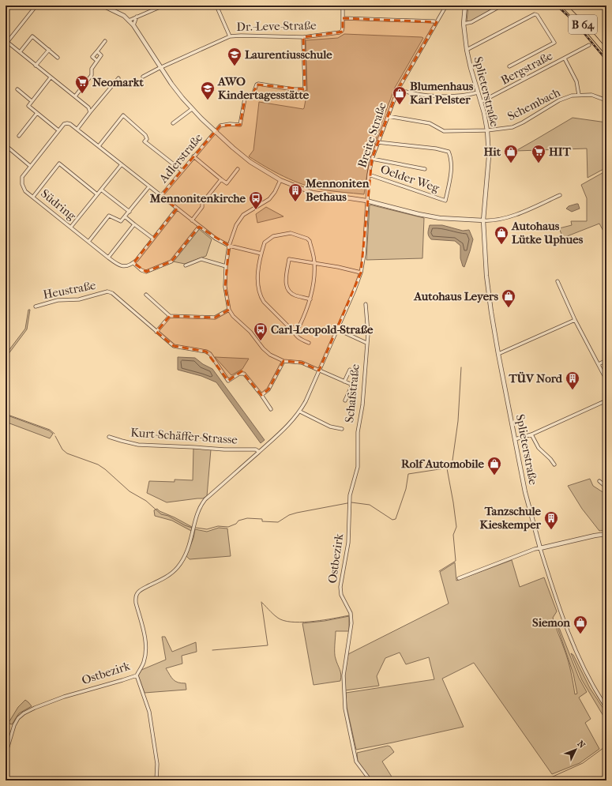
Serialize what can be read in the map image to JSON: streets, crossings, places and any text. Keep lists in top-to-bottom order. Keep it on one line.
{"streets":{"main road":["B 64"],"street":["Dr.-Leve-Straße","Bergstraße","Splieterstraße","Schembach","Breite Straße","Adlerstraße","Oelder Weg","Südring","Heustraße","Schafstraße","Kurt-Schäffer-Strasse","Ostbezirk"]},"crossings":[["Dr.-Leve-Straße","Adlerstraße"],["Bergstraße","Splieterstraße"],["Bergstraße","Schembach"],["Splieterstraße","Schembach"],["Schembach","Breite Straße"],["Breite Straße","Oelder Weg"],["Breite Straße","Kurt-Schäffer-Strasse"],["Breite Straße","Ostbezirk"],["Adlerstraße","Südring"],["Schafstraße","Ostbezirk"],["Kurt-Schäffer-Strasse","Ostbezirk"]],"places":{"school or university":["Laurentiusschule","AWO Kindertagesstätte"],"supermarket":["Neomarkt","HIT"],"shop":["Blumenhaus Karl Pelster","Hit","Autohaus Lütke Uphues","Autohaus Leyers","Rolf Automobile","Siemon"],"building":["Mennoniten Bethaus","TÜV Nord","Tanzschule Kieskemper"],"bus stop":["Mennonitenkirche","Carl-Leopold-Straße"]},"north":"top right"}
